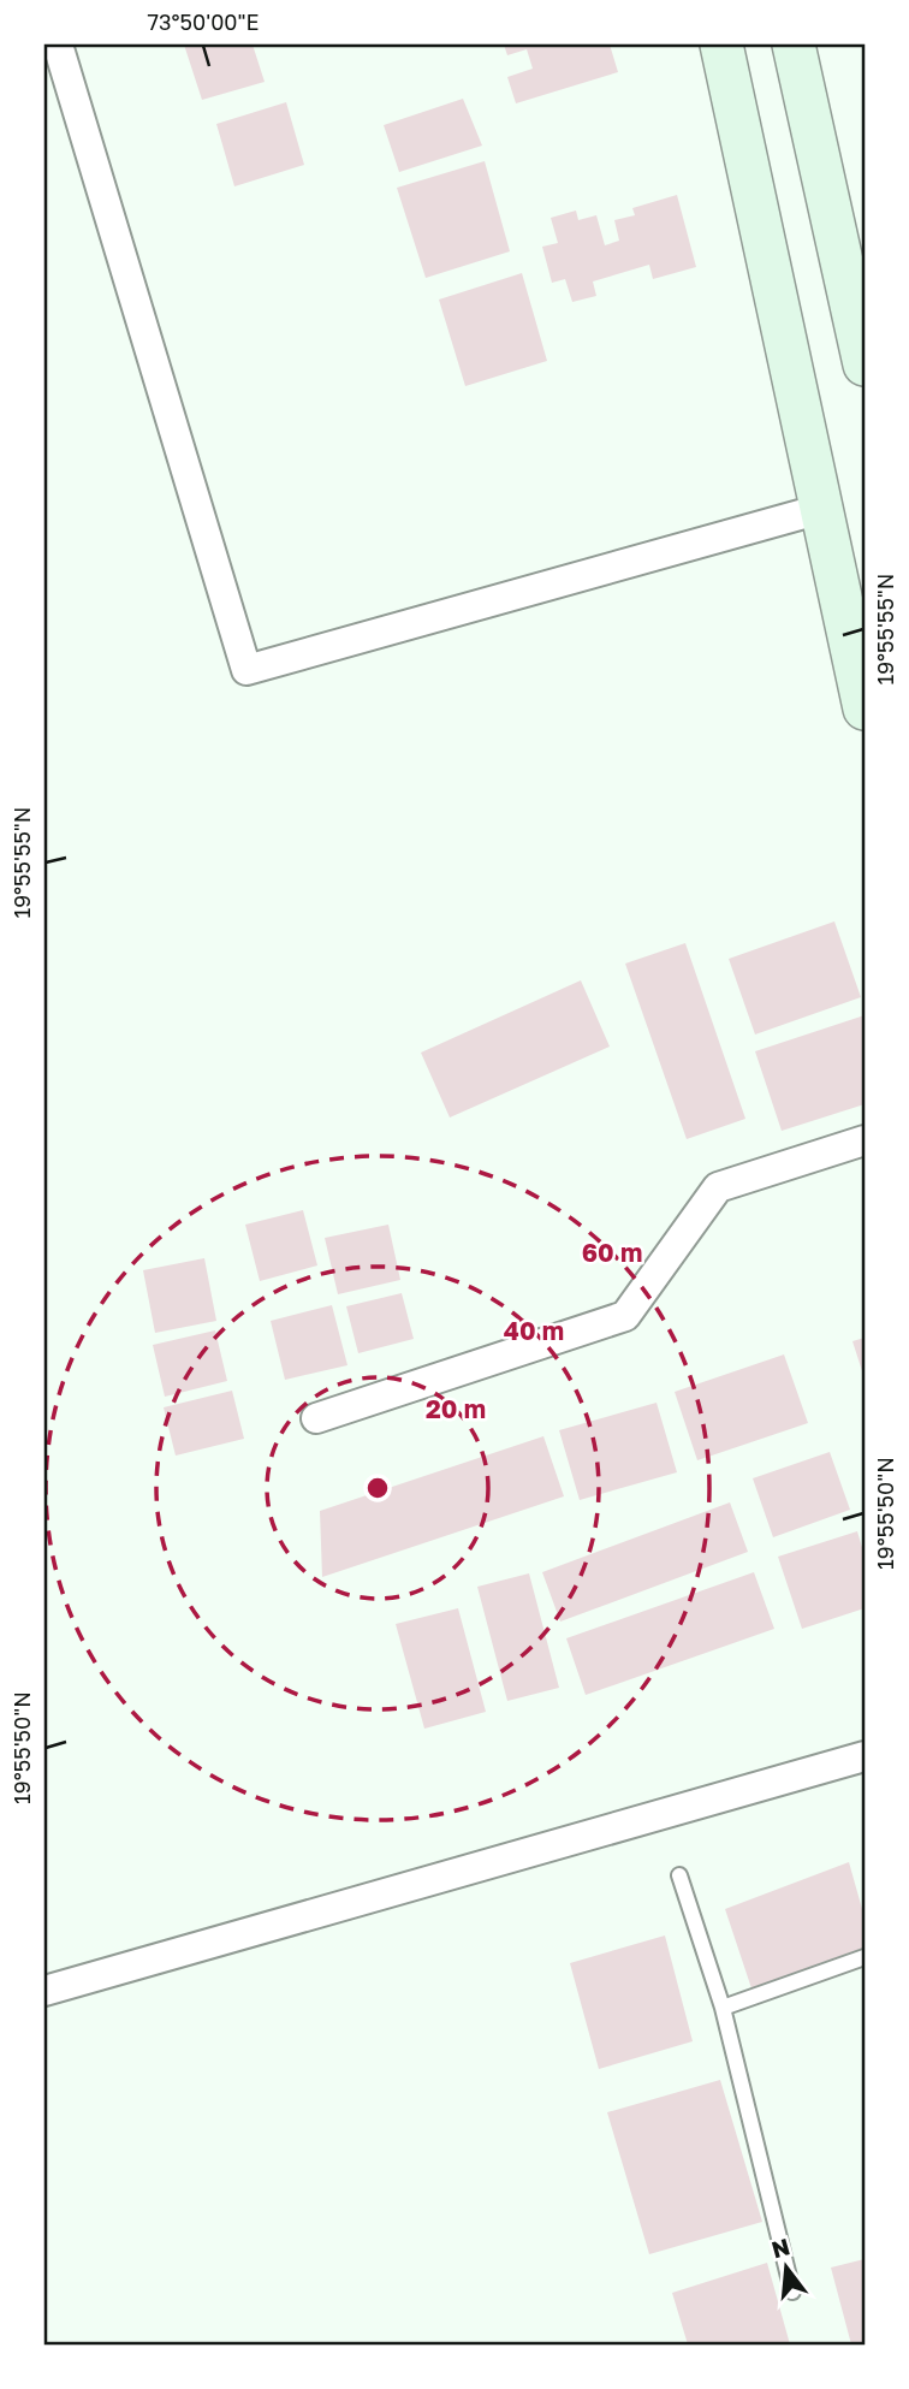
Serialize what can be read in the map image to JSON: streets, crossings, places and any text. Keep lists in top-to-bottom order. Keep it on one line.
{"north":"top","coordinates":["73°50'00\"E","19°55'55\"N","19°55'50\"N"],"rings":["60 m","40 m","20 m"]}
